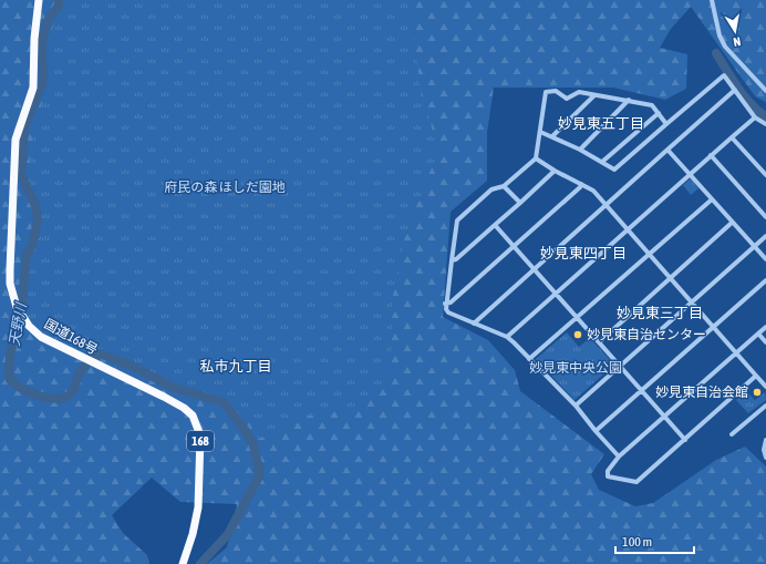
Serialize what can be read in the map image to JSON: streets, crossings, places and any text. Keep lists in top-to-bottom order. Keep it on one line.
{"streets":{"highway":["国道168号","168"]},"districts":["妙見東五丁目","妙見東四丁目","妙見東三丁目","私市九丁目"],"water":["天野川"],"parks":["府民の森 ほしだ園地","妙見東中央公園"],"places":["妙見東自治センター","妙見東自治会館"],"scale_bar":"100 m","north":"bottom"}
